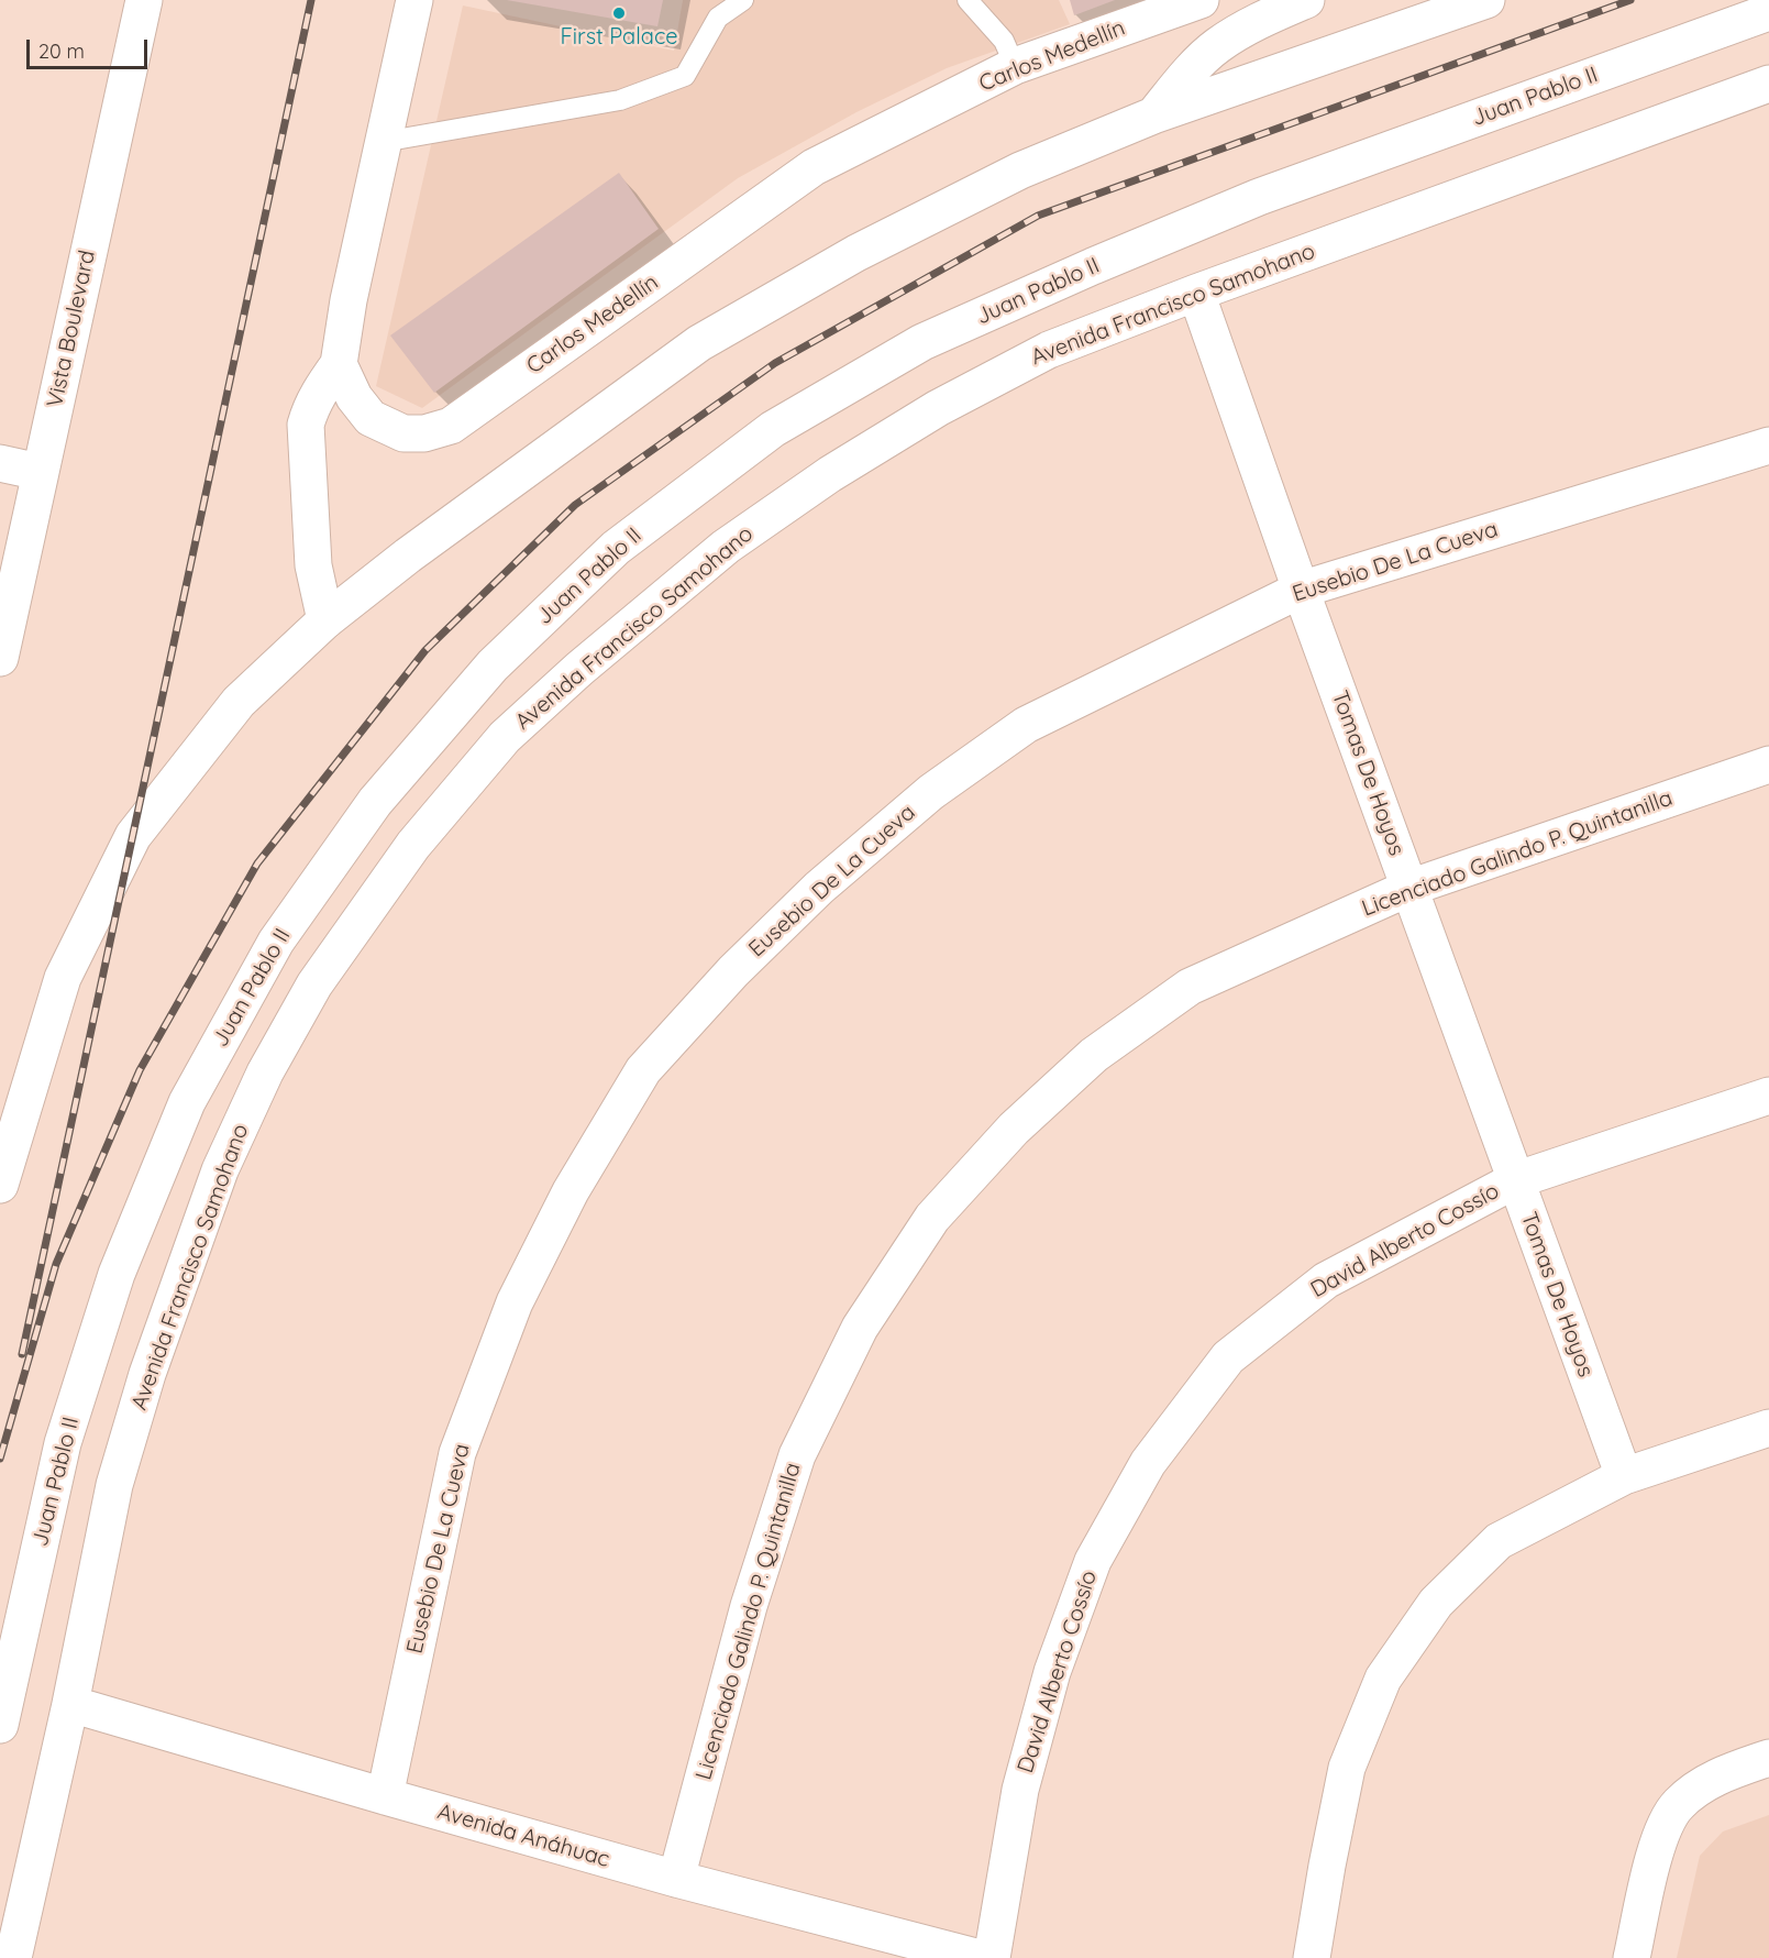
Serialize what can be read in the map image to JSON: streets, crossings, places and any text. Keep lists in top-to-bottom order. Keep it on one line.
{"streets":{"street":["Carlos Medellín","Juan Pablo II","Avenida Francisco Samohano","Vista Boulevard","Eusebio De La Cueva","Tomas De Hoyos","Licenciado Galindo P. Quintanilla","David Alberto Cossío","Avenida Anáhuac"]},"crossings":[["Avenida Francisco Samohano","Tomas De Hoyos"],["Avenida Francisco Samohano","Avenida Anáhuac"],["Eusebio De La Cueva","Tomas De Hoyos"],["Eusebio De La Cueva","Avenida Anáhuac"],["Tomas De Hoyos","Licenciado Galindo P. Quintanilla"],["Tomas De Hoyos","David Alberto Cossío"],["Licenciado Galindo P. Quintanilla","Avenida Anáhuac"]],"places":["First Palace"],"scale_bar":"20 m"}
